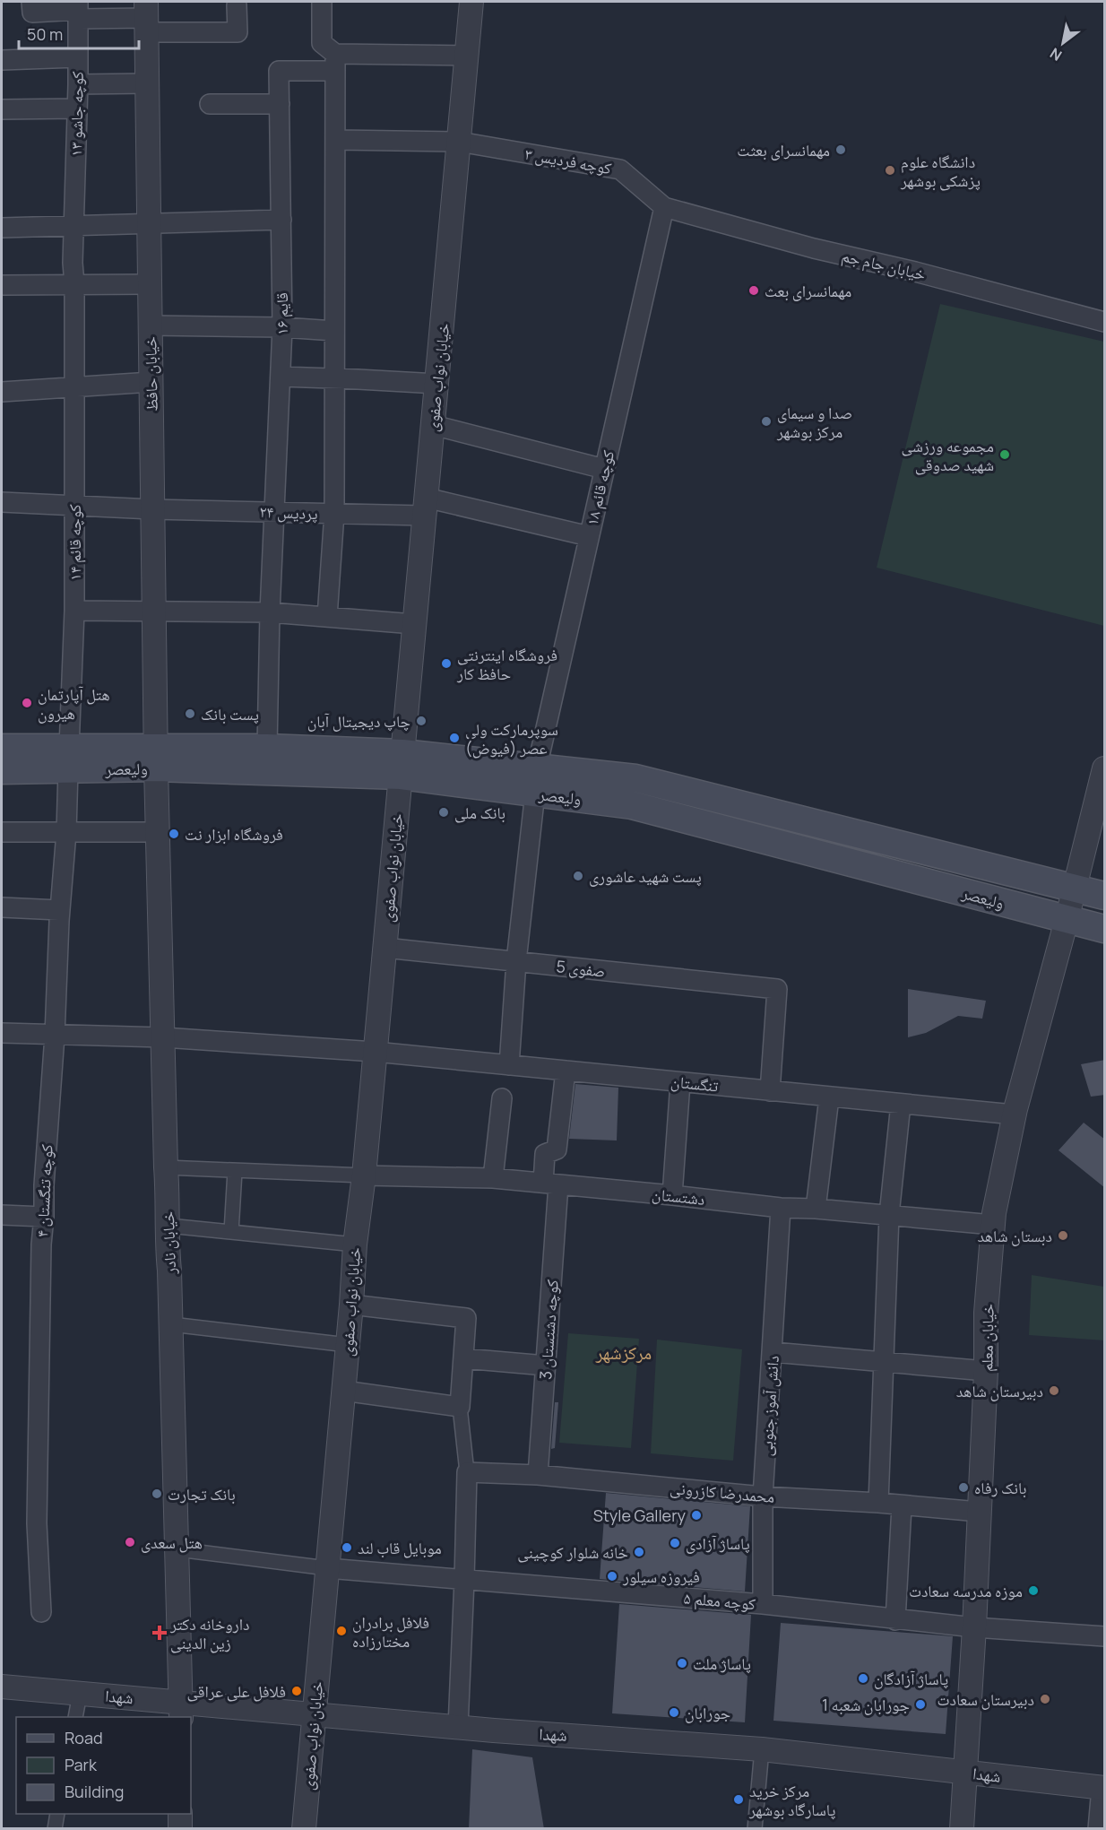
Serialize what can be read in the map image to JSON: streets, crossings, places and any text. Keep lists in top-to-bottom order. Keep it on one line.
{"streets":{"main road":["ولیعصر"],"street":["کوچه جاشو ۱۳","کوچه فردیس ۳","خیابان جام جم","قایم ۱۶","خیابان حافظ","خیابان نواب صفوی","کوچه قائم ۱۸","پردیس ۲۴","کوچه قائم ۱۴","صفوی 5","تنگستان","کوچه تنگستان ۴","دشتستان","خیابان نادر","کوچه دشتستان 3","خیابان معلم","دانش آموز جنوبی","محمدرضا کازرونی","کوچه معلم ۵","شهدا"]},"crossings":[["کوچه جاشو ۱۳","کوچه قائم ۱۴"],["کوچه فردیس ۳","خیابان جام جم"],["کوچه فردیس ۳","خیابان نواب صفوی"],["کوچه فردیس ۳","کوچه قائم ۱۸"],["خیابان جام جم","کوچه قائم ۱۸"],["قایم ۱۶","پردیس ۲۴"],["قایم ۱۶","ولیعصر"],["خیابان حافظ","پردیس ۲۴"],["خیابان حافظ","ولیعصر"],["خیابان حافظ","خیابان نادر"],["خیابان نواب صفوی","پردیس ۲۴"],["خیابان نواب صفوی","ولیعصر"],["خیابان نواب صفوی","صفوی 5"],["خیابان نواب صفوی","تنگستان"],["خیابان نواب صفوی","دشتستان"],["خیابان نواب صفوی","کوچه معلم ۵"],["خیابان نواب صفوی","شهدا"],["کوچه قائم ۱۸","پردیس ۲۴"],["کوچه قائم ۱۸","ولیعصر"],["کوچه قائم ۱۸","صفوی 5"],["کوچه قائم ۱۸","تنگستان"],["پردیس ۲۴","کوچه قائم ۱۴"],["کوچه قائم ۱۴","ولیعصر"],["کوچه قائم ۱۴","کوچه تنگستان ۴"],["ولیعصر","خیابان نادر"],["ولیعصر","خیابان معلم"],["صفوی 5","تنگستان"],["تنگستان","کوچه تنگستان ۴"],["تنگستان","خیابان نادر"],["تنگستان","کوچه دشتستان 3"],["تنگستان","خیابان معلم"],["دشتستان","کوچه دشتستان 3"],["دشتستان","خیابان معلم"],["دشتستان","دانش آموز جنوبی"],["خیابان نادر","شهدا"],["کوچه دشتستان 3","محمدرضا کازرونی"],["خیابان معلم","محمدرضا کازرونی"],["خیابان معلم","کوچه معلم ۵"],["خیابان معلم","شهدا"],["دانش آموز جنوبی","محمدرضا کازرونی"],["دانش آموز جنوبی","کوچه معلم ۵"]],"districts":["مرکزشهر"],"places":{"other":["مهمانسرای بعثت","دانشگاه علوم پزشکی بوشهر","مهمانسرای بعث","صدا و سیمای مرکز بوشهر","مجموعه ورزشی شهید صدوقی","فروشگاه اینترنتی حافظ کار","هتل آپارتمان هیرون","پست بانک","چاپ دیجیتال آبان","سوپرمارکت ولی عصر (فیوض)","بانک ملی","فروشگاه ابزار نت","پست شهید عاشوری","دبستان شاهد","دبیرستان شاهد","بانک رفاه","بانک تجارت","Style Gallery","هتل سعدی","پاساژ آزادی","موبایل قاب لند","خانه شلوار کوچینی","فیروزه سیلور","موزه مدرسه سعادت","فلافل برادران مختارزاده","پاساژ ملت","پاساژ آزادگان","فلافل علی عراقی","دبیرستان سعادت","جورابان شعبه 1","جورابان","مرکز خرید پاسارگاد بوشهر"],"health":["داروخانه دکتر زین الدینی"]},"legend":["Road","Park","Building"],"scale_bar":"50 m","north":"bottom left"}
